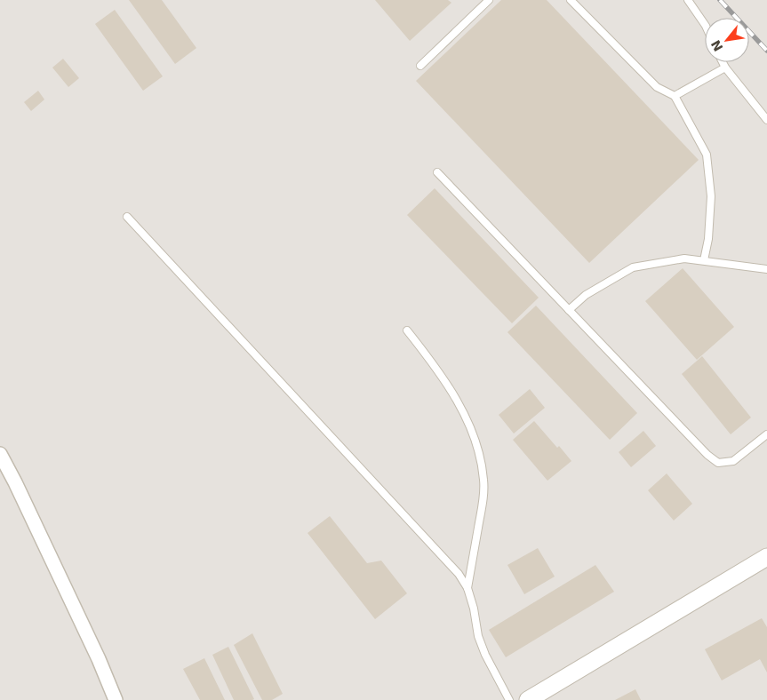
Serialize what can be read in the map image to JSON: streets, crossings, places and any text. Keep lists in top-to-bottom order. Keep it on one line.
{"north":"bottom left"}
